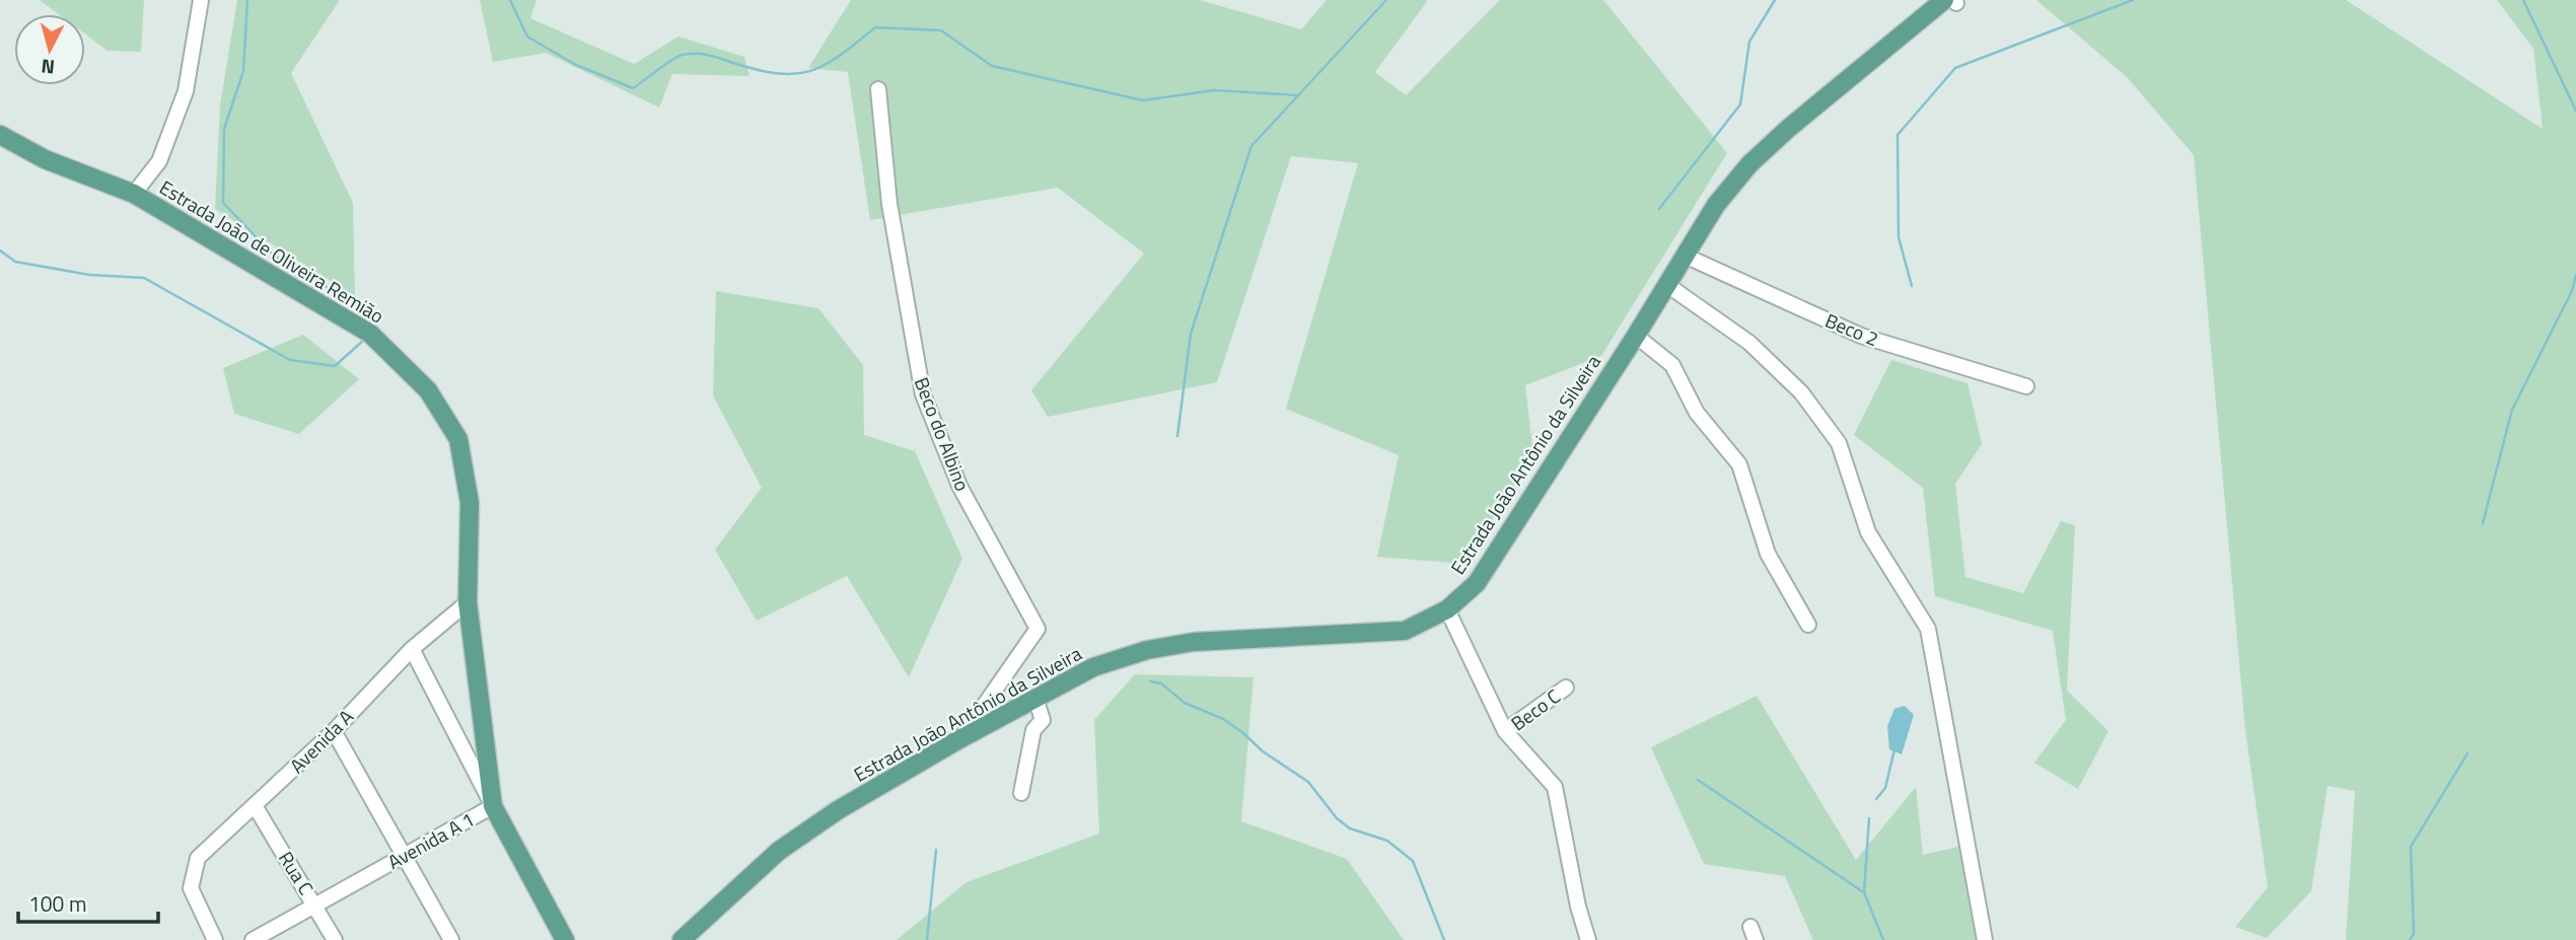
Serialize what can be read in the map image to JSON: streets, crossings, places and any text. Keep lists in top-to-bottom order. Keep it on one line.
{"streets":{"main road":["Estrada João de Oliveira Remião","Estrada João Antônio da Silveira"],"street":["Beco 2","Beco do Albino","Beco C","Avenida A","Avenida A 1","Rua C"]},"crossings":[["Estrada João de Oliveira Remião","Avenida A"],["Estrada João de Oliveira Remião","Avenida A 1"],["Beco 2","Estrada João Antônio da Silveira"],["Beco do Albino","Estrada João Antônio da Silveira"],["Avenida A","Avenida A 1"],["Avenida A","Rua C"],["Avenida A 1","Rua C"]],"scale_bar":"100 m","north":"bottom"}
